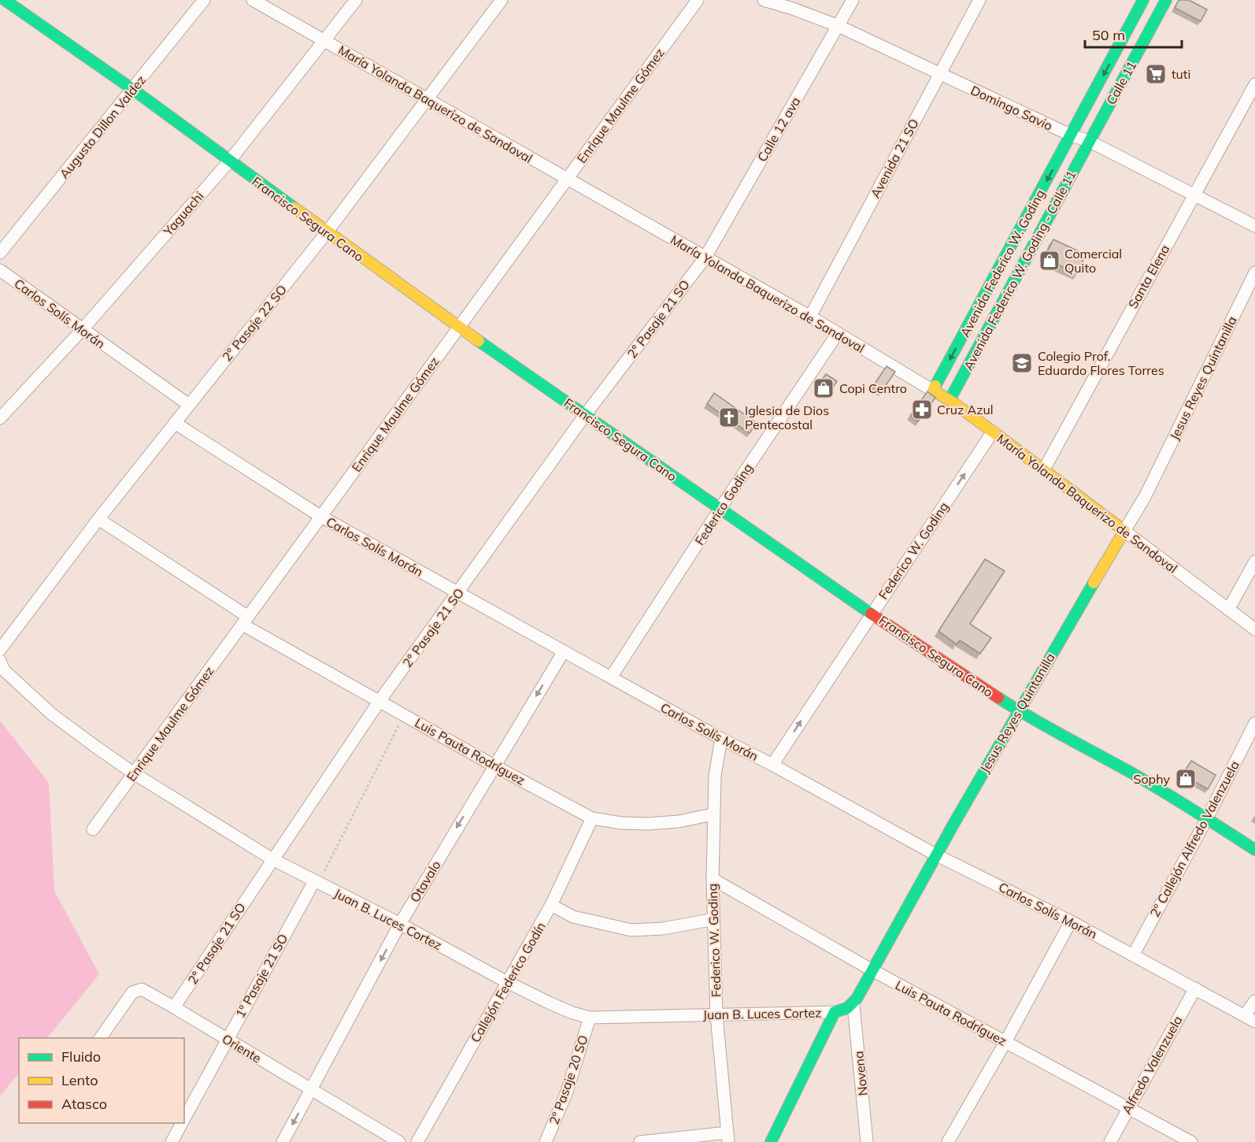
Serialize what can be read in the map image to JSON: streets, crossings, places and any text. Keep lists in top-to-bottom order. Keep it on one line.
{"streets":{"street":["Calle 11","María Yolanda Baquerizo de Sandoval","Enrique Maulme Gómez","Domingo Savio","Augusto Dillon Valdez","Calle 12 ava","Avenida 21 SO","Yaguachi","Francisco Segura Cano","Avenida Federico W. Goding","Avenida Federico W. Goding - Calle 11","Santa Elena","Carlos Solís Morán","2° Pasaje 21 SO","2º Pasaje 22 SO","Jesus Reyes Quintanilla","Federico Goding","Federico W. Goding","Luis Pauta Rodríguez","2º Callejón Alfredo Valenzuela","Otavalo","Juan B. Luces Cortez","1º Pasaje 21 SO","Callejón Federico Godín","Oriente","Alfredo Valenzuela","Novena","2º Pasaje 20 SO"]},"crossings":[["Calle 11","Domingo Savio"],["Calle 11","Avenida Federico W. Goding - Calle 11"],["María Yolanda Baquerizo de Sandoval","Enrique Maulme Gómez"],["María Yolanda Baquerizo de Sandoval","Calle 12 ava"],["María Yolanda Baquerizo de Sandoval","Avenida 21 SO"],["María Yolanda Baquerizo de Sandoval","Yaguachi"],["María Yolanda Baquerizo de Sandoval","Avenida Federico W. Goding"],["María Yolanda Baquerizo de Sandoval","Avenida Federico W. Goding - Calle 11"],["María Yolanda Baquerizo de Sandoval","Santa Elena"],["María Yolanda Baquerizo de Sandoval","2° Pasaje 21 SO"],["María Yolanda Baquerizo de Sandoval","2º Pasaje 22 SO"],["María Yolanda Baquerizo de Sandoval","Jesus Reyes Quintanilla"],["María Yolanda Baquerizo de Sandoval","Federico Goding"],["María Yolanda Baquerizo de Sandoval","Federico W. Goding"],["Enrique Maulme Gómez","Francisco Segura Cano"],["Enrique Maulme Gómez","Carlos Solís Morán"],["Enrique Maulme Gómez","Luis Pauta Rodríguez"],["Enrique Maulme Gómez","Juan B. Luces Cortez"],["Domingo Savio","Calle 12 ava"],["Domingo Savio","Avenida 21 SO"],["Domingo Savio","Avenida Federico W. Goding"],["Domingo Savio","Avenida Federico W. Goding - Calle 11"],["Domingo Savio","Santa Elena"],["Augusto Dillon Valdez","Francisco Segura Cano"],["Calle 12 ava","2° Pasaje 21 SO"],["Yaguachi","Francisco Segura Cano"],["Yaguachi","Carlos Solís Morán"],["Francisco Segura Cano","2° Pasaje 21 SO"],["Francisco Segura Cano","2º Pasaje 22 SO"],["Francisco Segura Cano","Jesus Reyes Quintanilla"],["Francisco Segura Cano","Federico Goding"],["Francisco Segura Cano","Federico W. Goding"],["Francisco Segura Cano","2º Callejón Alfredo Valenzuela"],["Carlos Solís Morán","2° Pasaje 21 SO"],["Carlos Solís Morán","2º Pasaje 22 SO"],["Carlos Solís Morán","Jesus Reyes Quintanilla"],["Carlos Solís Morán","Federico Goding"],["Carlos Solís Morán","Federico W. Goding"],["Carlos Solís Morán","2º Callejón Alfredo Valenzuela"],["Carlos Solís Morán","Otavalo"],["Carlos Solís Morán","Alfredo Valenzuela"],["2° Pasaje 21 SO","Luis Pauta Rodríguez"],["2° Pasaje 21 SO","Juan B. Luces Cortez"],["2° Pasaje 21 SO","Oriente"],["2º Pasaje 22 SO","Luis Pauta Rodríguez"],["Jesus Reyes Quintanilla","Luis Pauta Rodríguez"],["Jesus Reyes Quintanilla","Novena"],["Federico W. Goding","Luis Pauta Rodríguez"],["Federico W. Goding","Juan B. Luces Cortez"],["Luis Pauta Rodríguez","Otavalo"],["Luis Pauta Rodríguez","Callejón Federico Godín"],["Luis Pauta Rodríguez","Alfredo Valenzuela"],["Otavalo","Juan B. Luces Cortez"],["Otavalo","Oriente"],["Juan B. Luces Cortez","1º Pasaje 21 SO"],["Juan B. Luces Cortez","Callejón Federico Godín"],["Juan B. Luces Cortez","2º Pasaje 20 SO"],["1º Pasaje 21 SO","Oriente"]],"one_way":["Avenida Federico W. Goding","Federico W. Goding","Otavalo"],"places":{"supermarket":["tuti"],"shop":["Comercial Quito","Copi Centro","Sophy"],"school or university":["Colegio Prof. Eduardo Flores Torres"],"pharmacy":["Cruz Azul"],"church":["Iglesia de Dios Pentecostal"]},"legend":["Fluido","Lento","Atasco"],"scale_bar":"50 m"}
